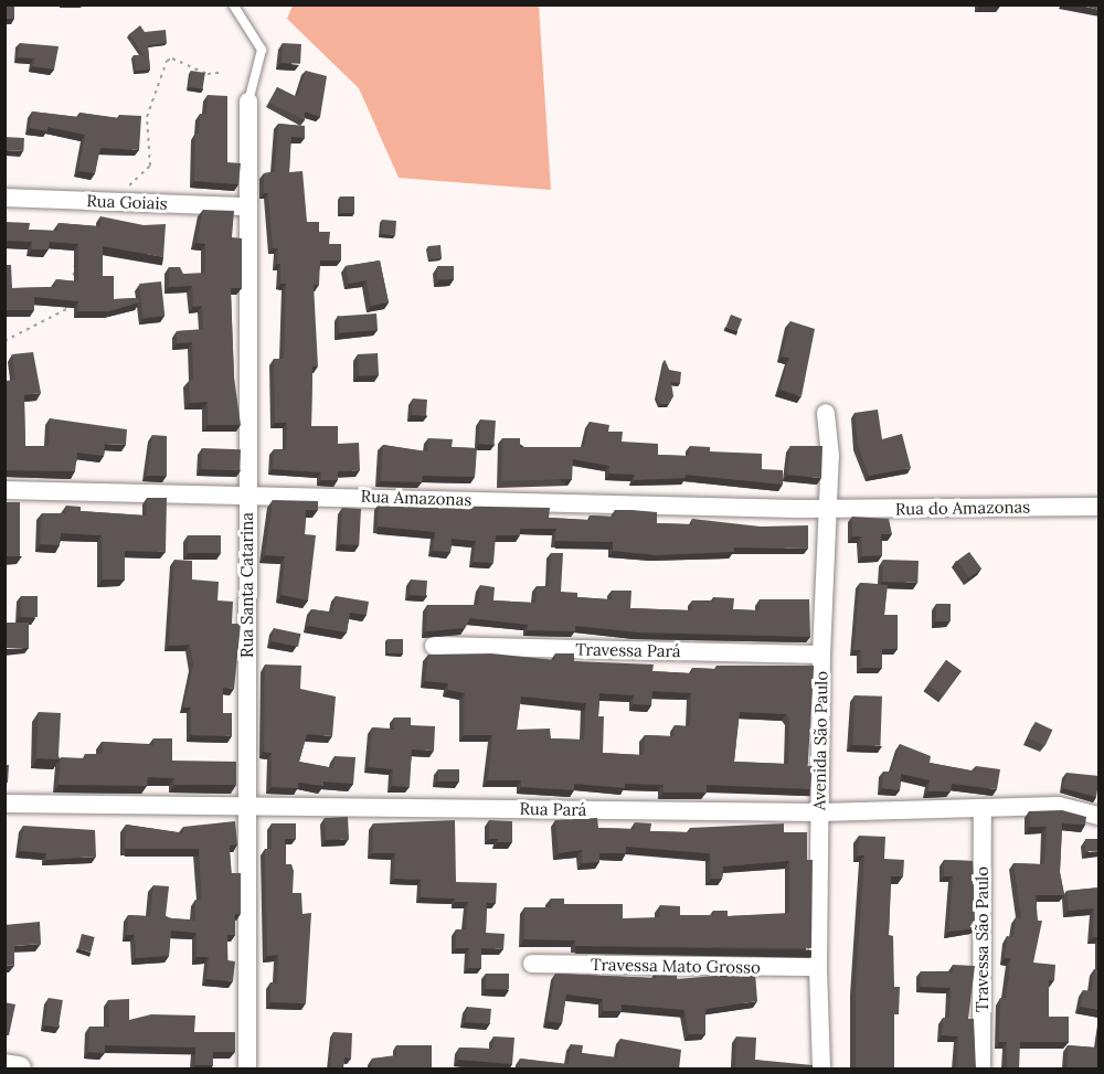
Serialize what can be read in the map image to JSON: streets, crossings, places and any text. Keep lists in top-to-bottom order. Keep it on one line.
{"streets":{"street":["Rua Goiais","Rua Amazonas","Rua do Amazonas","Rua Santa Catarina","Travessa Pará","Avenida São Paulo","Rua Pará","Travessa São Paulo","Travessa Mato Grosso"]},"crossings":[["Rua Goiais","Rua Santa Catarina"],["Rua Amazonas","Rua do Amazonas"],["Rua Amazonas","Rua Santa Catarina"],["Rua Amazonas","Avenida São Paulo"],["Rua do Amazonas","Avenida São Paulo"],["Rua Santa Catarina","Rua Pará"],["Travessa Pará","Avenida São Paulo"],["Avenida São Paulo","Rua Pará"],["Avenida São Paulo","Travessa Mato Grosso"],["Rua Pará","Travessa São Paulo"]]}
